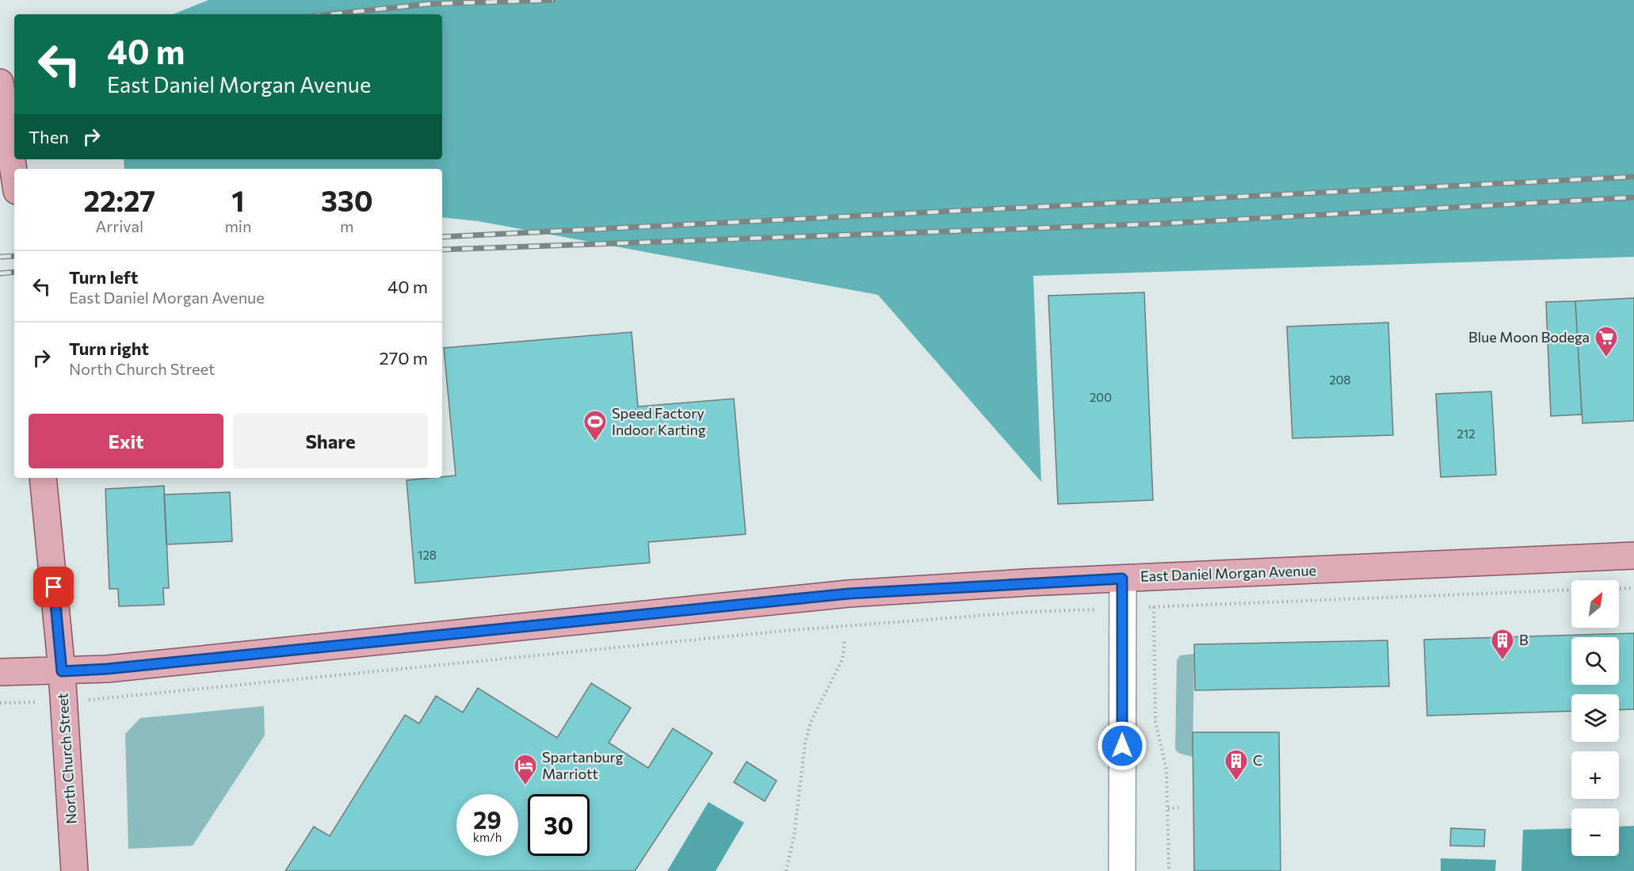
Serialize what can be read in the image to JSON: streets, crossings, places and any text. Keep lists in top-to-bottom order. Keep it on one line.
{"streets":{"main road":["East Daniel Morgan Avenue","North Church Street"]},"crossings":[["East Daniel Morgan Avenue","North Church Street"]],"places":{"supermarket":["Blue Moon Bodega"],"sports":["Speed Factory Indoor Karting"],"building":["B","C"],"hotel":["Spartanburg Marriott"]},"house_numbers":["208","200","212","128"],"north":"top right","page":{"turn":["40 m","East Daniel Morgan Avenue"],"then":"Then","eta":["22:27","Arrival","1","min","330","m"],"list":[{"name":"Turn left","note":"East Daniel Morgan Avenue","value":"40 m"},{"name":"Turn right","note":"North Church Street","value":"270 m"}],"buttons":["Exit","Share"],"map_buttons":["+","−"],"speed":"29 km/h","limit":"30"}}
